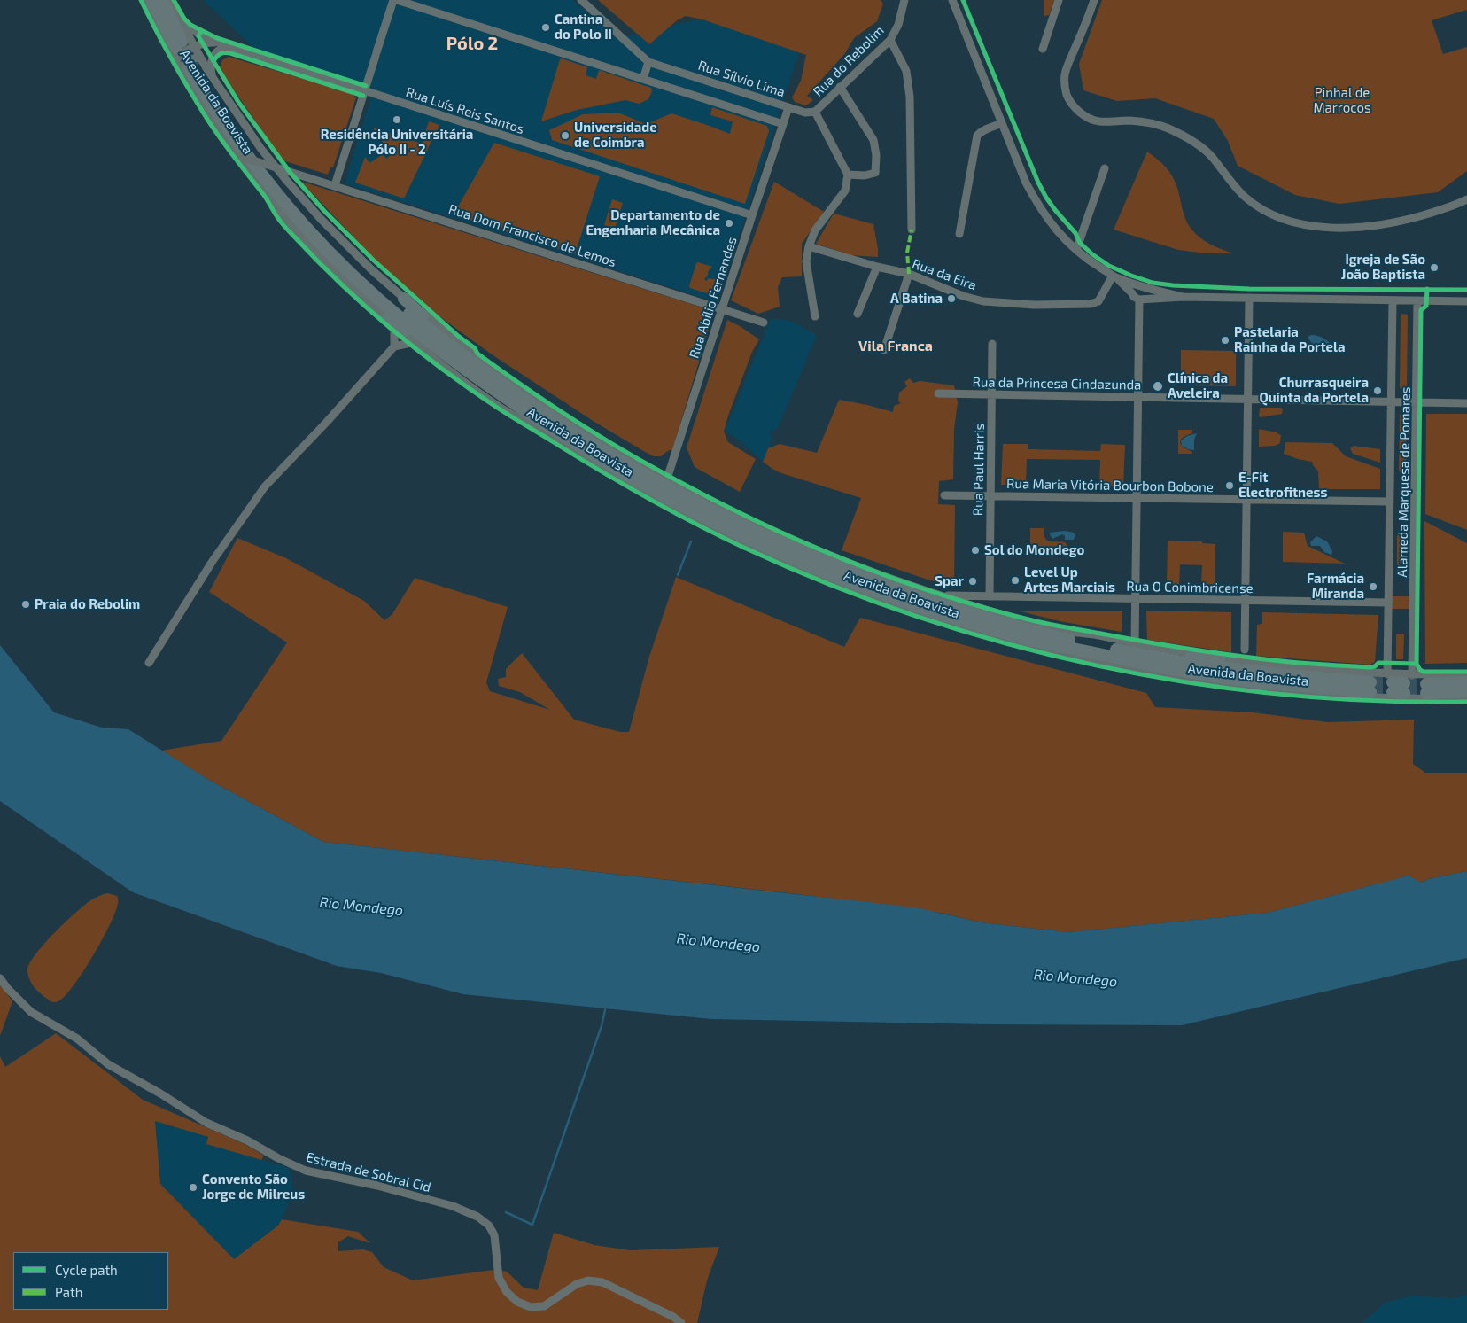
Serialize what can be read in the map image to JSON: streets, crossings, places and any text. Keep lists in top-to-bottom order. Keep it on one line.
{"streets":{"highway":["Avenida da Boavista"],"street":["Rua do Rebolim","Rua Sílvio Lima","Rua Luís Reis Santos","Rua Dom Francisco de Lemos","Rua da Eira","Rua Abílio Fernandes","Rua da Princesa Cindazunda","Rua Paul Harris","Alameda Marquesa de Pomares","Rua Maria Vitória Bourbon Bobone","Rua O Conimbricense","Estrada de Sobral Cid"]},"crossings":[["Rua do Rebolim","Rua Sílvio Lima"],["Rua Sílvio Lima","Rua Abílio Fernandes"],["Avenida da Boavista","Rua Luís Reis Santos"],["Avenida da Boavista","Rua Dom Francisco de Lemos"],["Avenida da Boavista","Rua Abílio Fernandes"],["Avenida da Boavista","Alameda Marquesa de Pomares"],["Avenida da Boavista","Rua O Conimbricense"],["Rua Luís Reis Santos","Rua Abílio Fernandes"],["Rua Dom Francisco de Lemos","Rua Abílio Fernandes"],["Rua da Princesa Cindazunda","Rua Paul Harris"],["Rua da Princesa Cindazunda","Alameda Marquesa de Pomares"],["Rua Paul Harris","Rua Maria Vitória Bourbon Bobone"],["Rua Paul Harris","Rua O Conimbricense"],["Alameda Marquesa de Pomares","Rua Maria Vitória Bourbon Bobone"],["Alameda Marquesa de Pomares","Rua O Conimbricense"]],"districts":["Pólo 2","Vila Franca"],"water":["Rio Mondego"],"parks":["Pinhal de Marrocos"],"places":["Cantina do Polo II","Residência Universitária Pólo II - 2","Universidade de Coimbra","Departamento de Engenharia Mecânica","Igreja de São João Baptista","A Batina","Pastelaria Rainha da Portela","Clínica da Aveleira","Churrasqueira Quinta da Portela","E-Fit Electrofitness","Sol do Mondego","Level Up Artes Marciais","Spar","Farmácia Miranda","Praia do Rebolim","Convento São Jorge de Milreus"],"legend":["Cycle path","Path"]}
